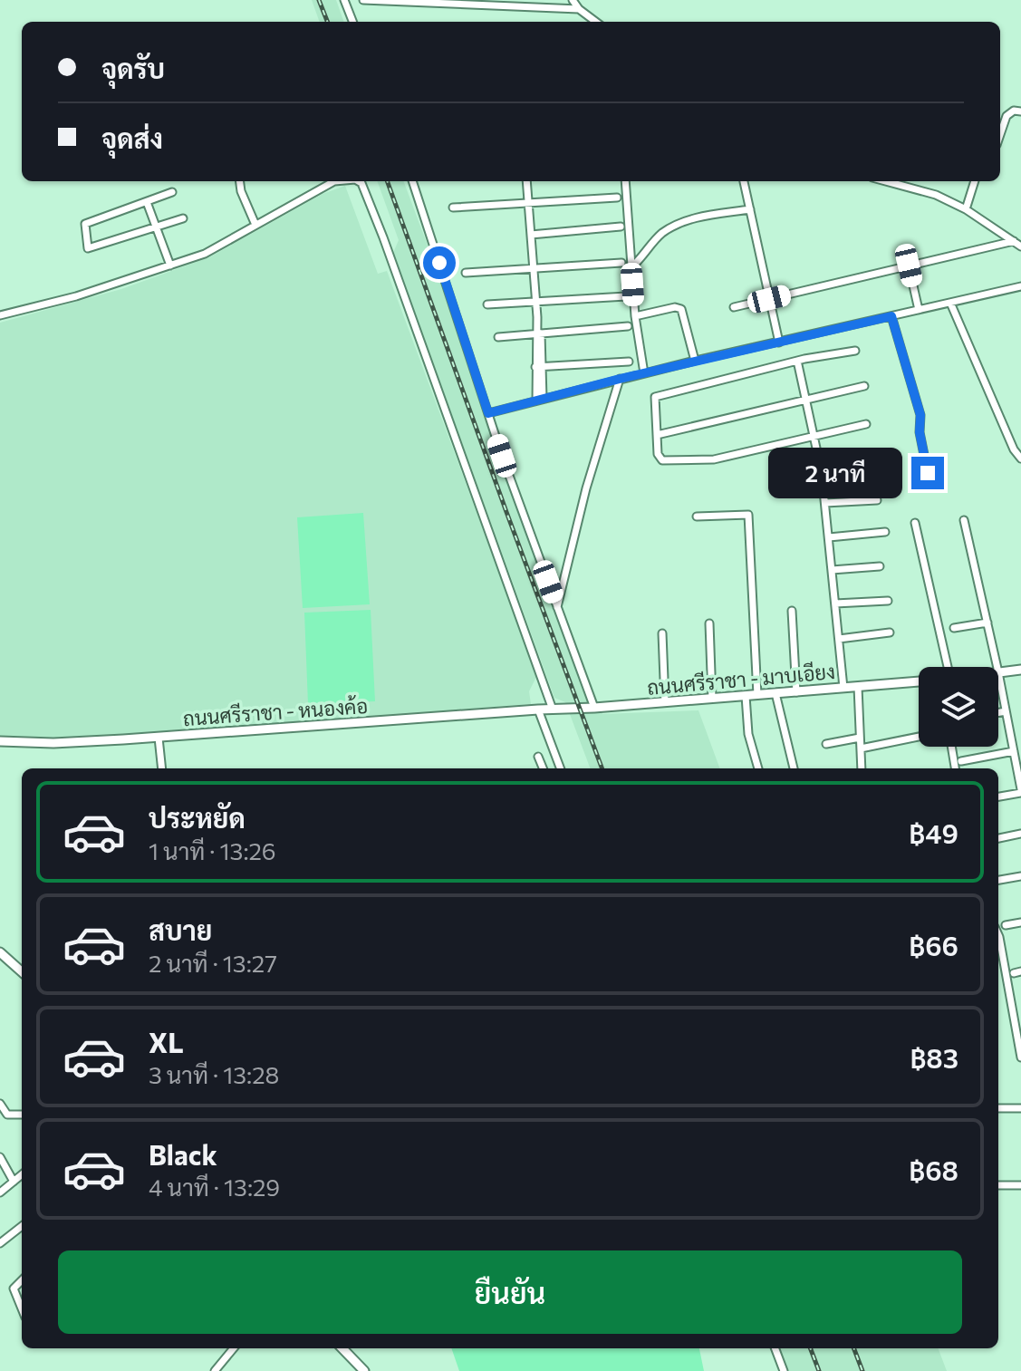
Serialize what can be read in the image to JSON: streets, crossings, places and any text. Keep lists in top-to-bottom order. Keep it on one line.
{"streets":{"main road":["ถนนศรีราชา - มาบเอียง","ถนนศรีราชา - หนองค้อ"]},"crossings":[["ถนนศรีราชา - มาบเอียง","ถนนศรีราชา - หนองค้อ"]],"page":{"banner":["จุดรับ","จุดส่ง"],"bubble":"2 นาที","list":[{"name":"ประหยัด","note":"1 นาที · 13:26","value":"฿49"},{"name":"สบาย","note":"2 นาที · 13:27","value":"฿66"},{"name":"XL","note":"3 นาที · 13:28","value":"฿83"},{"name":"Black","note":"4 นาที · 13:29","value":"฿68"}],"buttons":"ยืนยัน"}}
